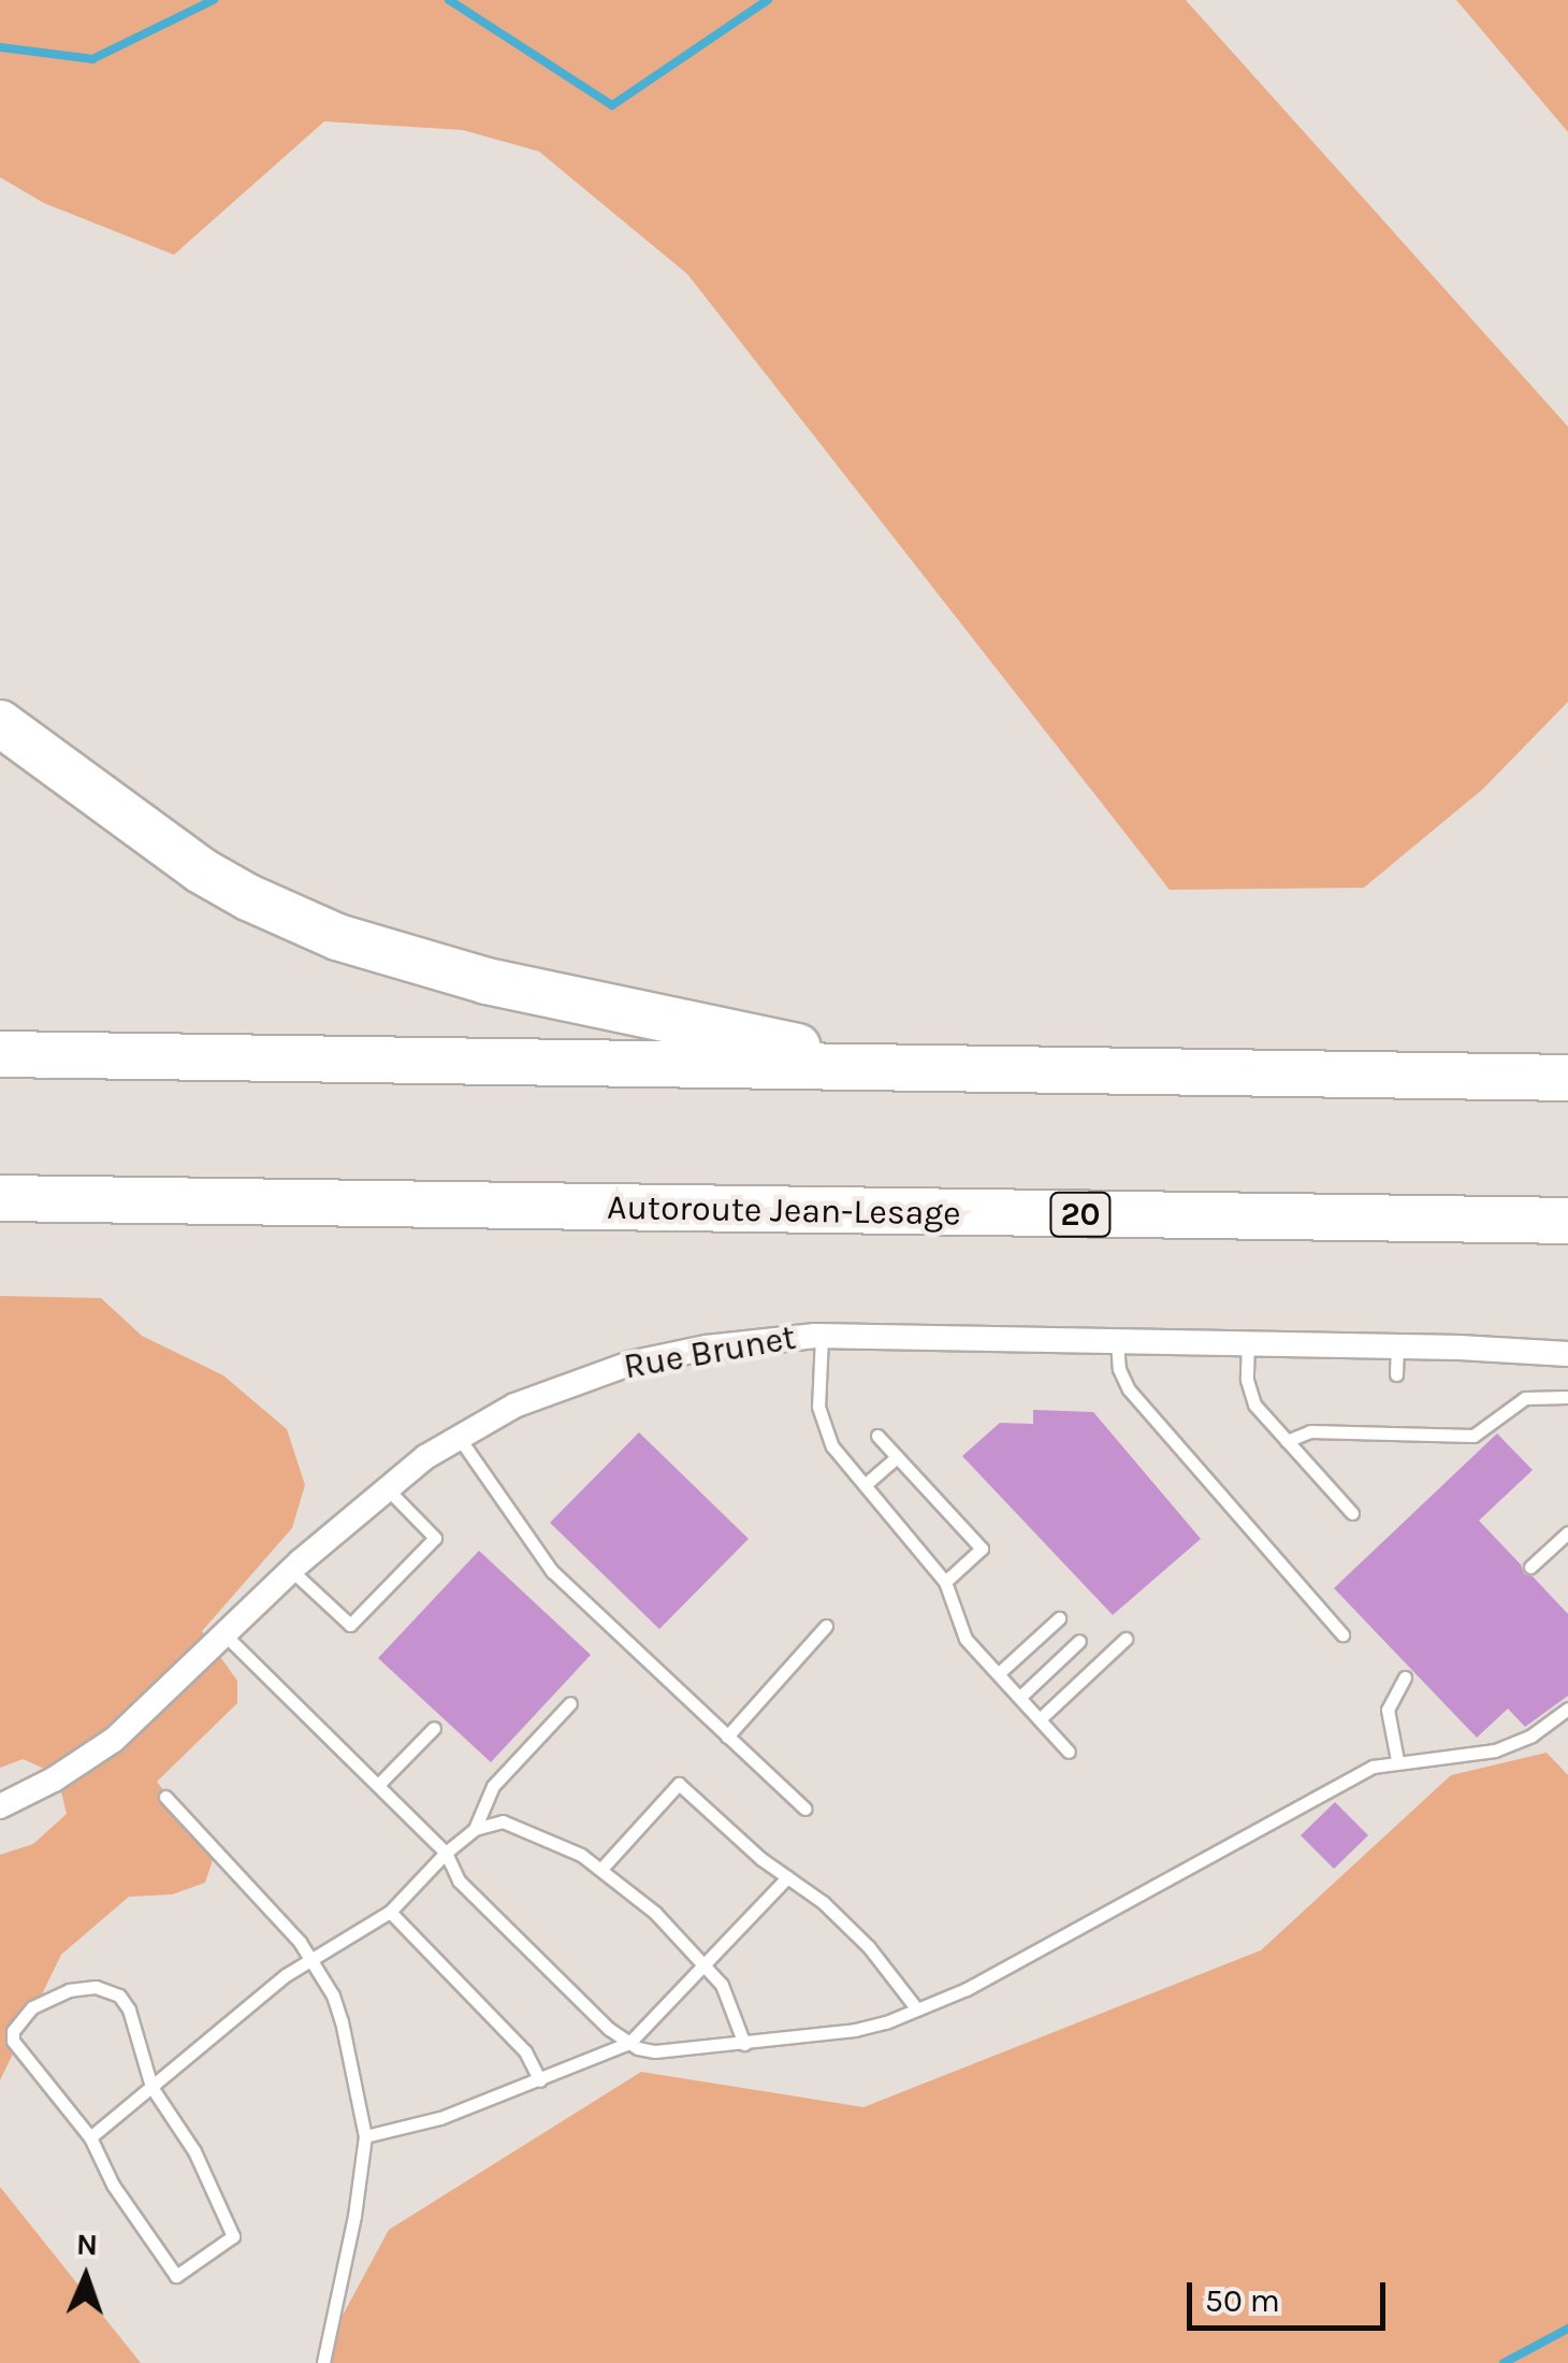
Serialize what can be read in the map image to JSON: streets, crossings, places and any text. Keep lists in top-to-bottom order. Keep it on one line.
{"streets":{"highway":["Autoroute Jean-Lesage","20"],"street":["Rue Brunet"]},"scale_bar":"50 m","north":"top"}
